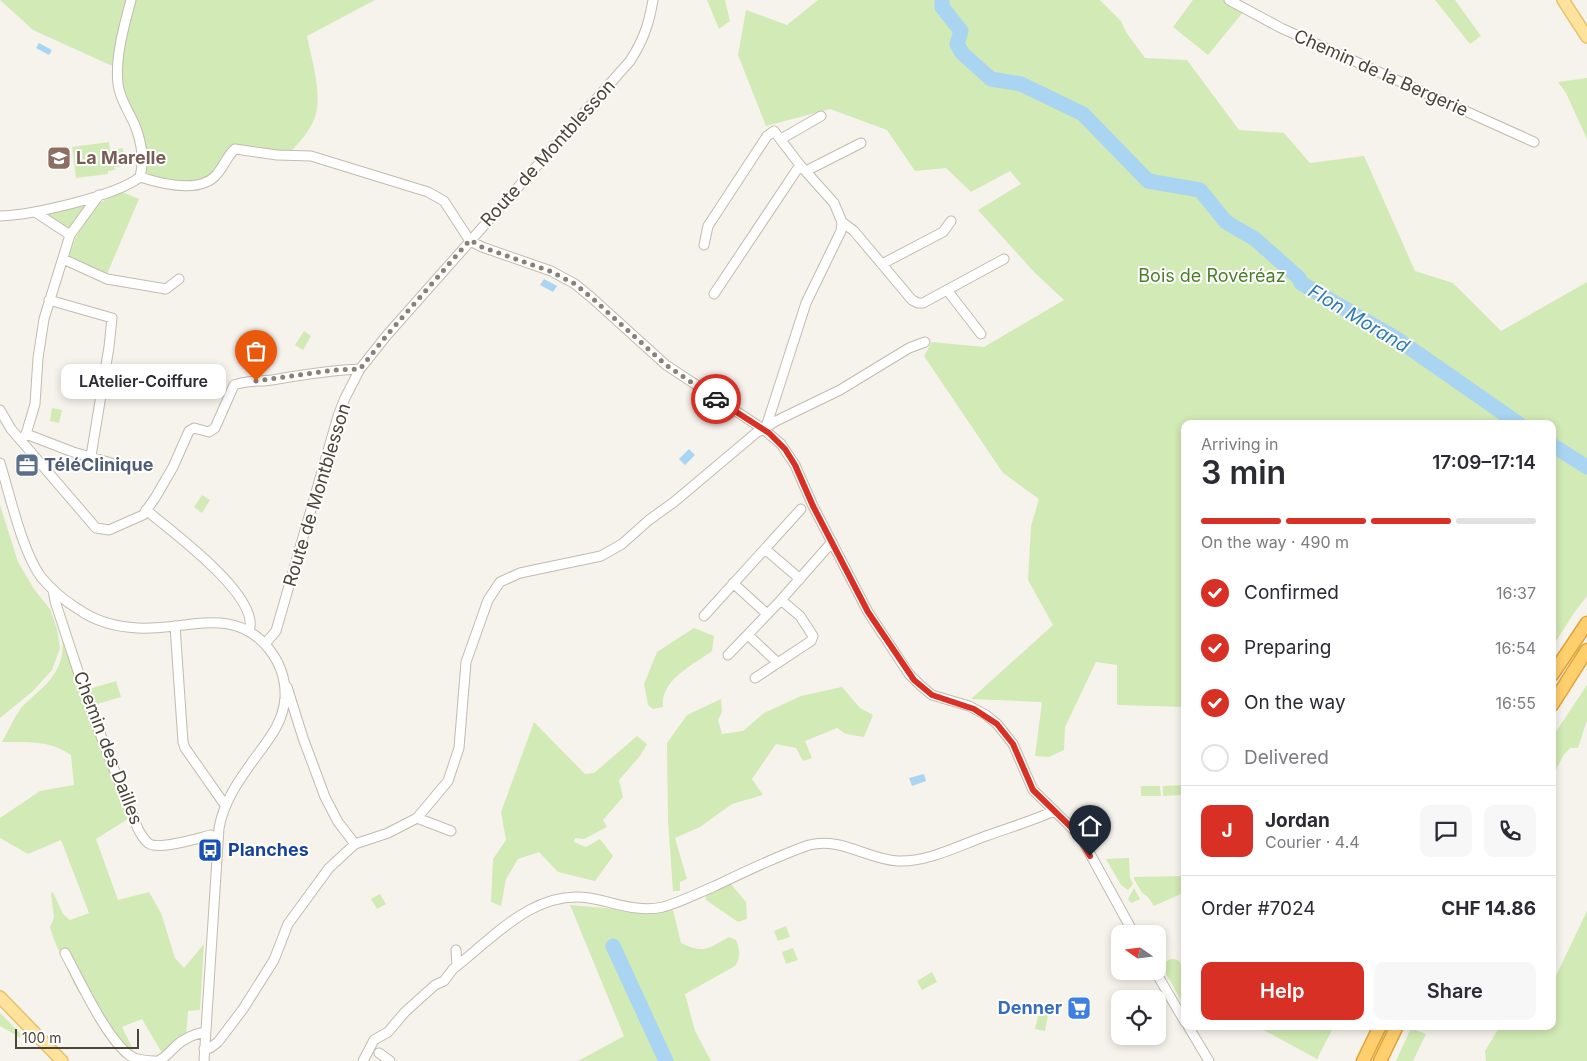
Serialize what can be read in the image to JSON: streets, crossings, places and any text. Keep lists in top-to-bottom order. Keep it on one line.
{"streets":{"street":["Chemin de la Bergerie","Route de Montblesson","Chemin des Dailles"]},"water":["Flon Morand"],"parks":["Bois de Rovéréaz"],"places":{"school or university":["La Marelle"],"other":["LAtelier-Coiffure"],"office":["TéléClinique"],"bus stop":["Planches"],"supermarket":["Denner"]},"scale_bar":"100 m","north":"left","page":{"bubble":"LAtelier-Coiffure","heading":["3 min","Arriving in","17:09–17:14"],"panel":["Jordan","Courier · 4.4","Order #7024","CHF 14.86"],"bar":"On the way · 490 m","list":[["Confirmed","16:37"],["Preparing","16:54"],["On the way","16:55"],"Delivered"],"round":"J","buttons":["Help","Share"],"scale":"100 m"}}
